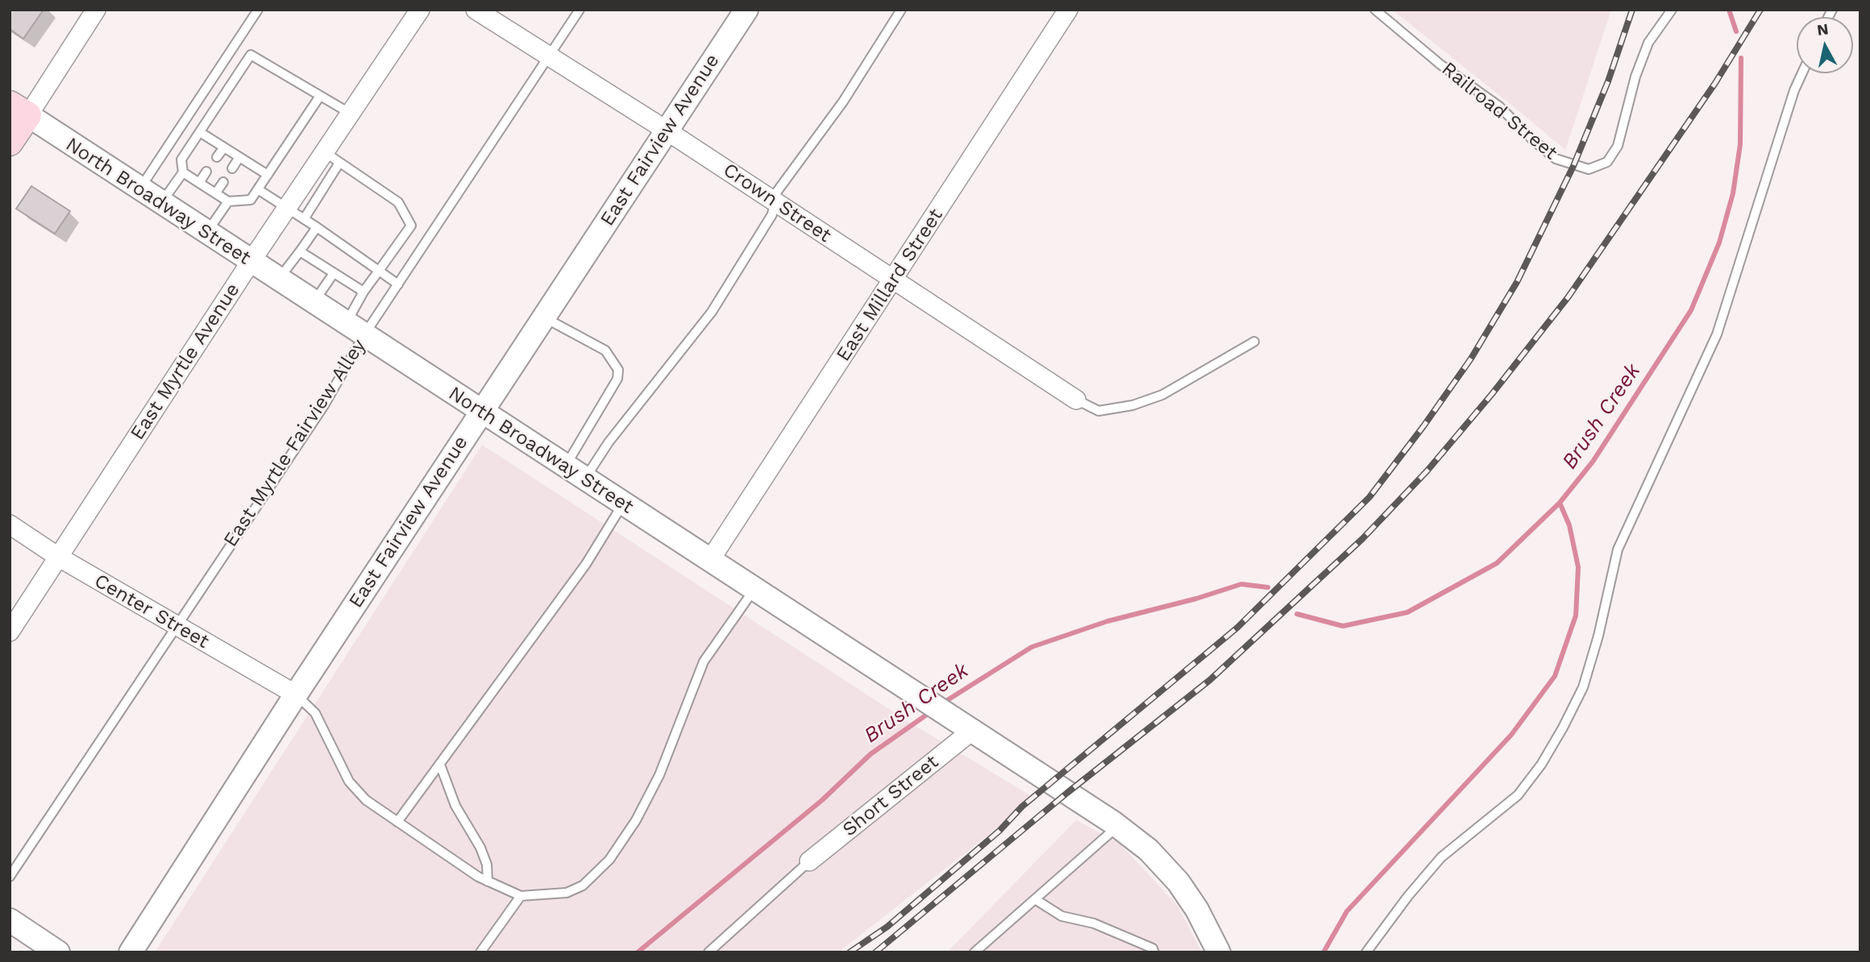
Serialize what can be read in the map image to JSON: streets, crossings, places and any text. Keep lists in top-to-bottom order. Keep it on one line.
{"streets":{"street":["East Fairview Avenue","North Broadway Street","Crown Street","East Millard Street","East Myrtle Avenue","Center Street","Short Street"],"lane":["Railroad Street","East Myrtle Fairview Alley"]},"crossings":[["East Fairview Avenue","North Broadway Street"],["East Fairview Avenue","Crown Street"],["East Fairview Avenue","Center Street"],["North Broadway Street","East Millard Street"],["North Broadway Street","East Myrtle Avenue"],["North Broadway Street","East Myrtle Fairview Alley"],["North Broadway Street","Short Street"],["Crown Street","East Millard Street"],["Crown Street","East Myrtle Fairview Alley"],["East Myrtle Avenue","Center Street"],["East Myrtle Fairview Alley","Center Street"]],"water":["Brush Creek"],"north":"top"}
